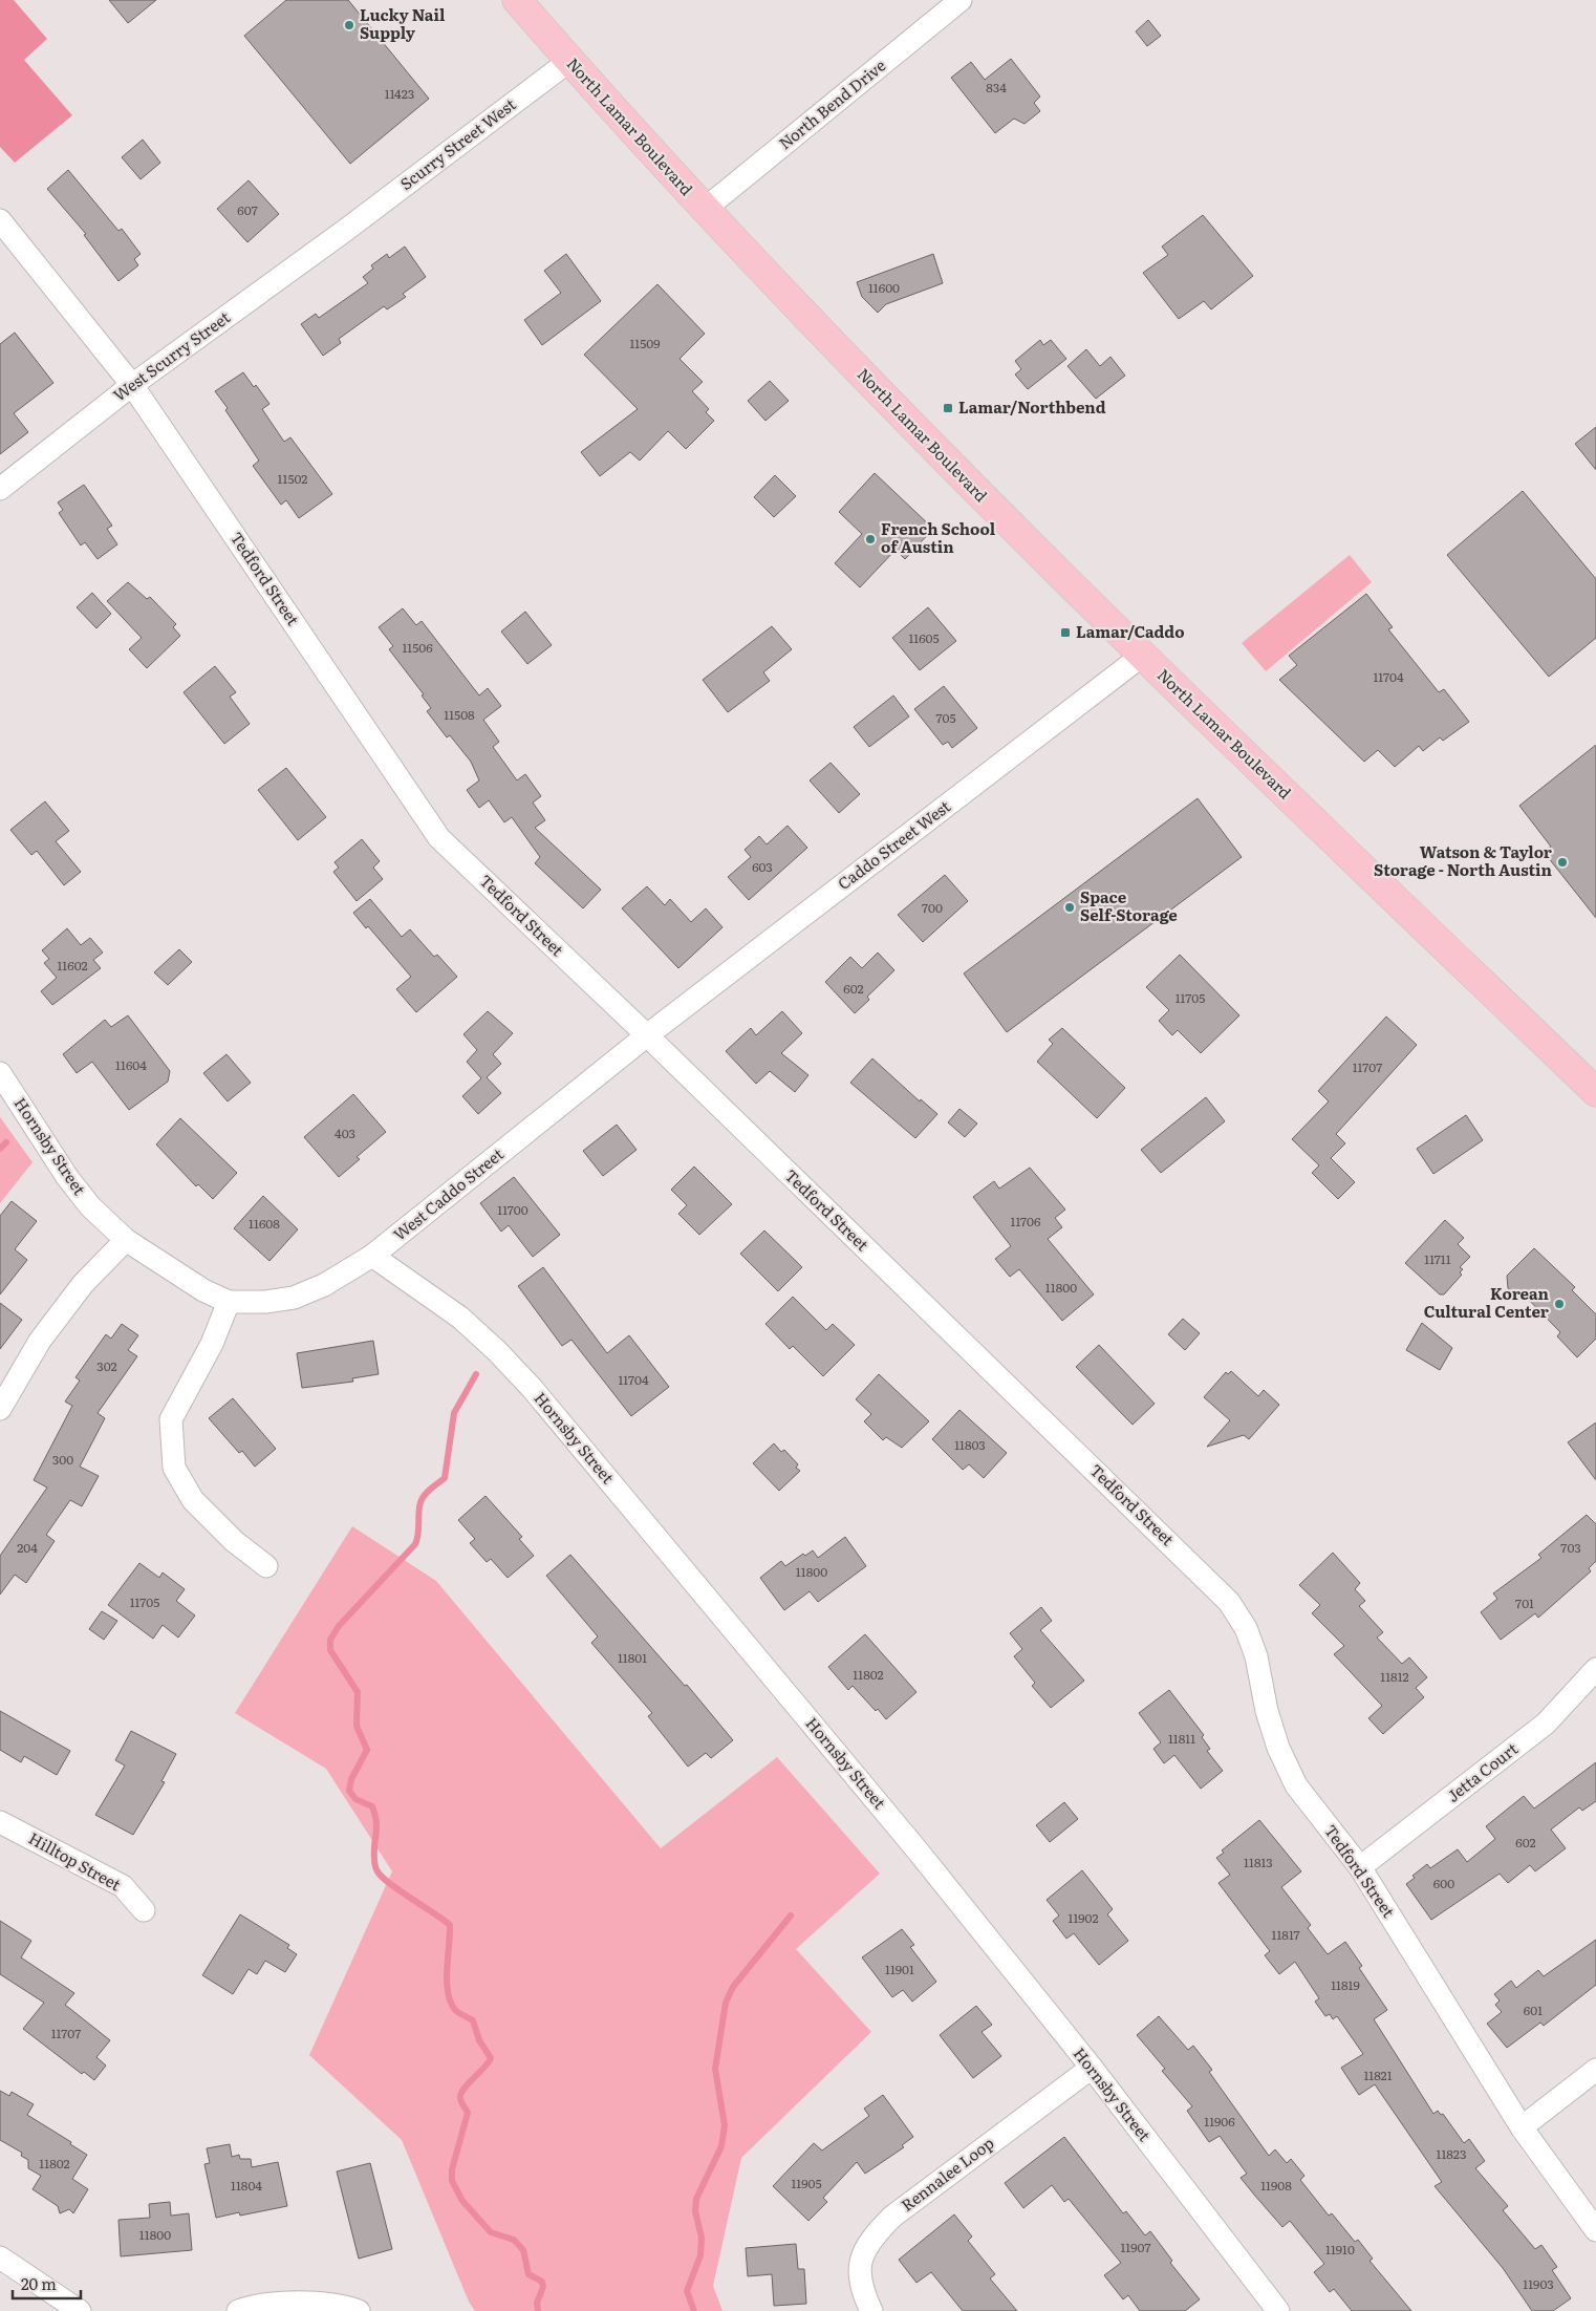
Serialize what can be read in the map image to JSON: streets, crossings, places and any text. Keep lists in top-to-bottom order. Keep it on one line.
{"streets":{"main road":["North Lamar Boulevard"],"street":["North Bend Drive","Scurry Street West","West Scurry Street","Tedford Street","Caddo Street West","Hornsby Street","West Caddo Street","Jetta Court","Hilltop Street","Rennalee Loop"]},"crossings":[["North Bend Drive","North Lamar Boulevard"],["North Lamar Boulevard","Scurry Street West"],["North Lamar Boulevard","Caddo Street West"],["Scurry Street West","West Scurry Street"],["West Scurry Street","Tedford Street"],["Tedford Street","Caddo Street West"],["Tedford Street","West Caddo Street"],["Tedford Street","Jetta Court"],["Caddo Street West","West Caddo Street"],["Hornsby Street","West Caddo Street"],["Hornsby Street","Rennalee Loop"]],"places":{"other":["Lucky Nail Supply","French School of Austin","Watson & Taylor Storage - North Austin","Space Self-Storage","Korean Cultural Center"],"transit":["Lamar/Northbend","Lamar/Caddo"]},"house_numbers":["834","11423","607","11600","11509","11502","11605","11506","11704","11508","705","603","700","11602","602","11705","11604","11707","403","11700","11706","11608","11711","11800","302","11704","11803","300","204","703","11800","11705","701","11801","11802","11812","11811","602","11813","600","11902","11817","11901","11819","601","11707","11821","11906","11823","11802","11905","11804","11908","11800","11907","11910","11903"],"scale_bar":"20 m"}
